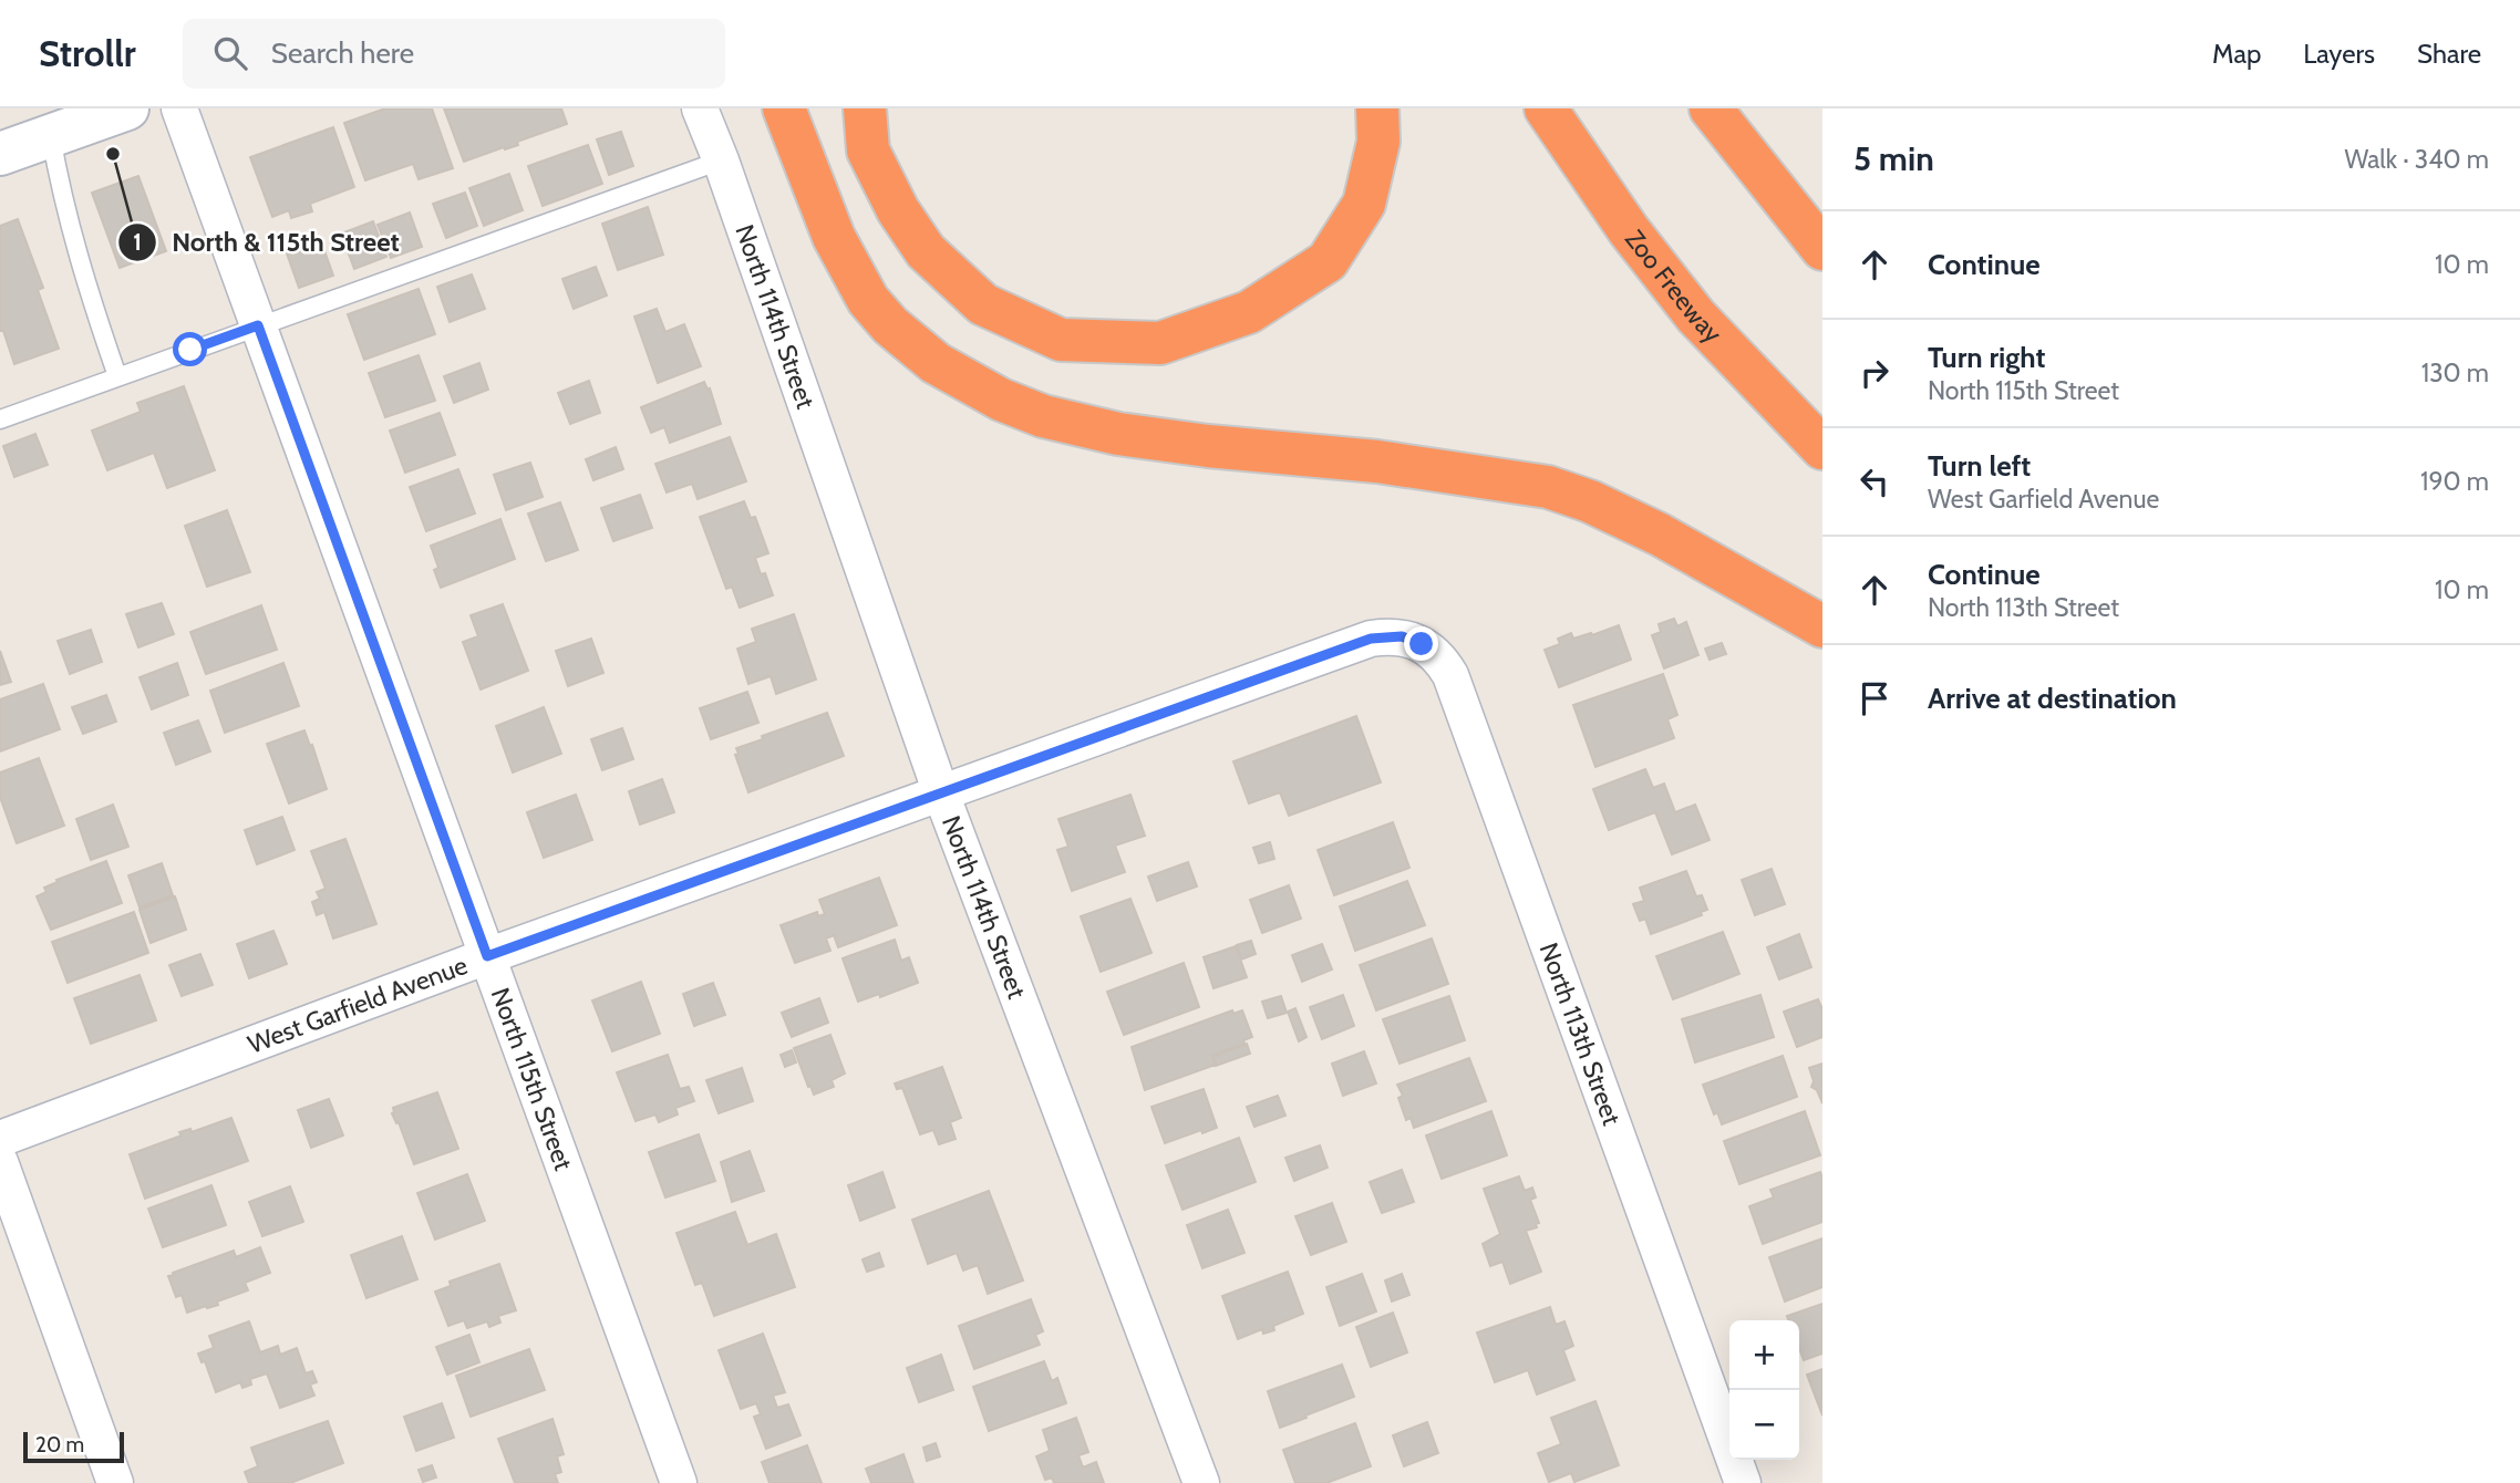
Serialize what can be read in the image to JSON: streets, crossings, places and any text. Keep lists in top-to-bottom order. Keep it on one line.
{"streets":{"highway":["Zoo Freeway"],"street":["North 114th Street","West Garfield Avenue","North 113th Street","North 115th Street"]},"crossings":[["North 114th Street","West Garfield Avenue"],["West Garfield Avenue","North 113th Street"],["West Garfield Avenue","North 115th Street"]],"places":["North & 115th Street"],"scale_bar":"20 m","page":{"header":"Strollr","search":"Search here","nav":["Map","Layers","Share"],"heading":["5 min","Walk · 340 m"],"list":[["Continue","10 m"],["Turn right","North 115th Street","130 m"],["Turn left","West Garfield Avenue","190 m"],["Continue","North 113th Street","10 m"],"Arrive at destination"],"map_buttons":["+","−"],"scale":"20 m"}}
